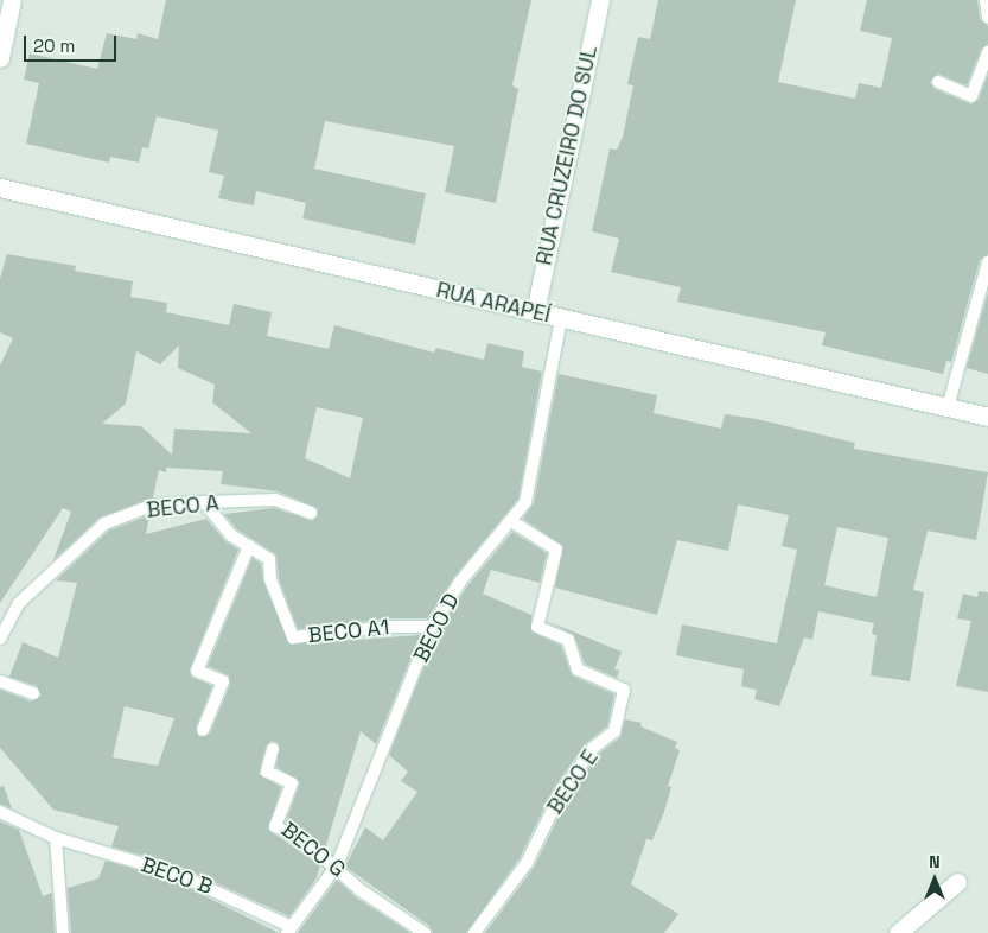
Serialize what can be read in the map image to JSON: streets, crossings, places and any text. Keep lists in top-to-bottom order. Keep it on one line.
{"streets":{"street":["RUA CRUZEIRO DO SUL","RUA ARAPEÍ"],"lane":["BECO A","BECO D","BECO A1","BECO E","BECO G","BECO B"]},"crossings":[["RUA CRUZEIRO DO SUL","RUA ARAPEÍ"],["RUA ARAPEÍ","BECO D"],["BECO A","BECO A1"],["BECO D","BECO A1"],["BECO D","BECO E"],["BECO D","BECO G"],["BECO D","BECO B"]],"scale_bar":"20 m","north":"top"}
